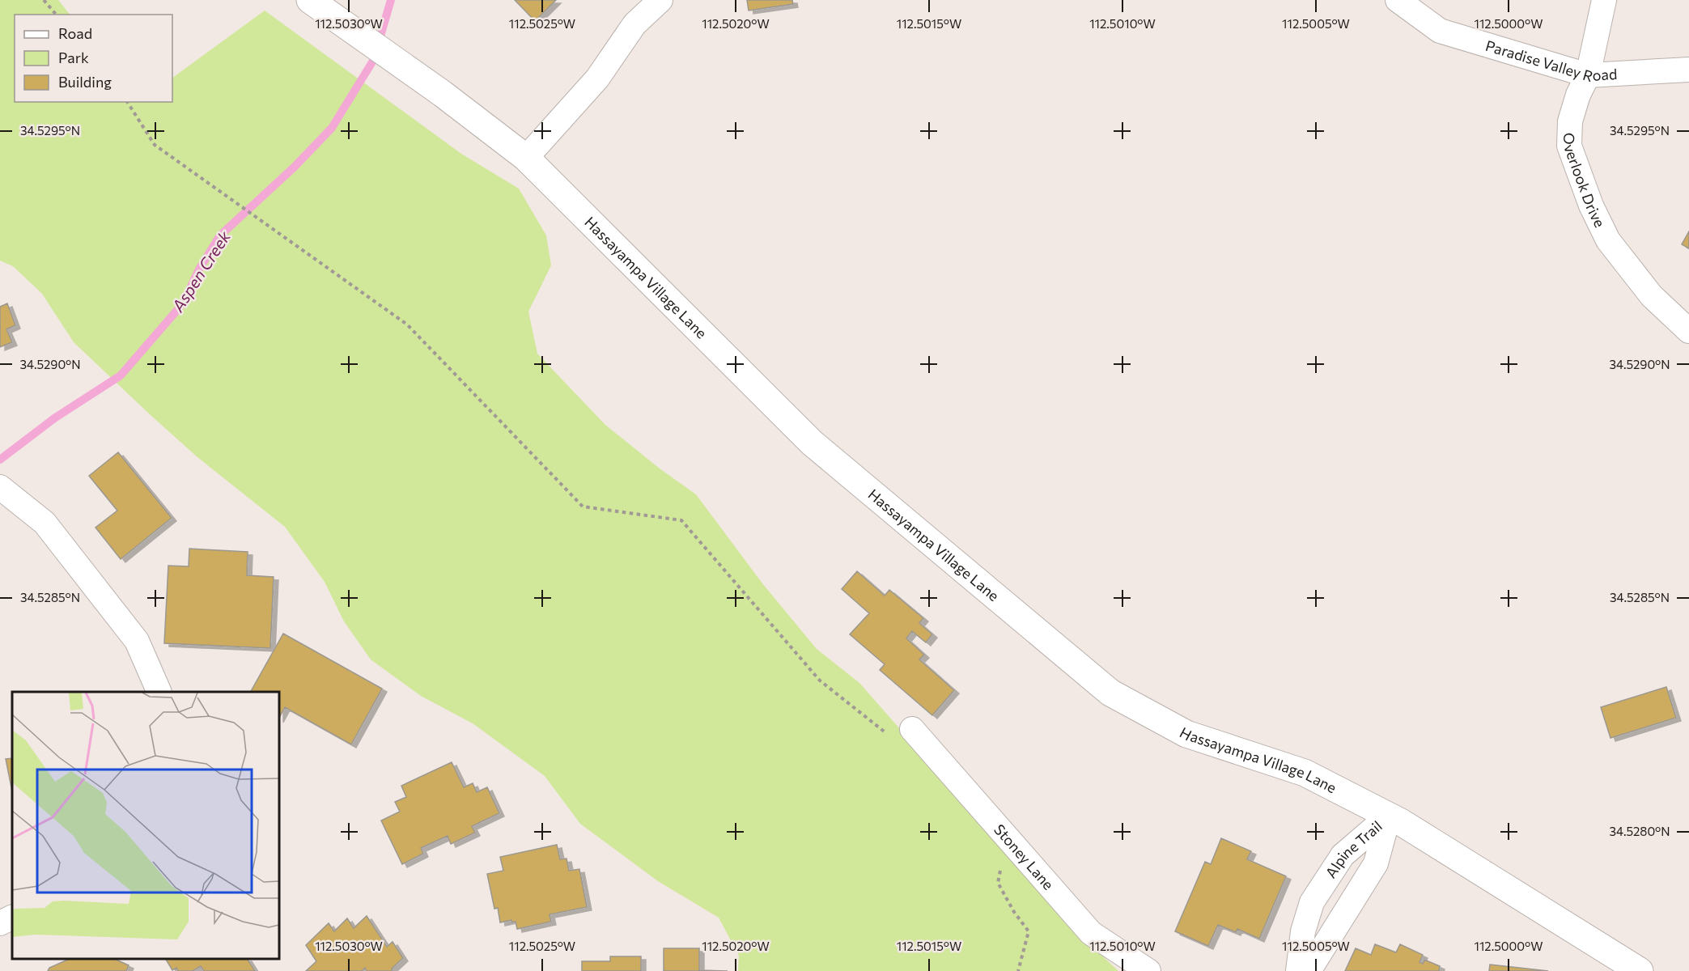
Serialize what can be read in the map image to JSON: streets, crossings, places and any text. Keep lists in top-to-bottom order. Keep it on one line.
{"streets":{"street":["Paradise Valley Road","Overlook Drive","Hassayampa Village Lane","Alpine Trail","Stoney Lane"]},"crossings":[["Paradise Valley Road","Overlook Drive"],["Hassayampa Village Lane","Alpine Trail"]],"water":["Aspen Creek"],"legend":["Road","Park","Building"],"coordinates":["112.5030°W","112.5025°W","112.5020°W","112.5015°W","112.5010°W","112.5005°W","112.5000°W","34.5295°N","34.5290°N","34.5285°N","34.5280°N"]}
